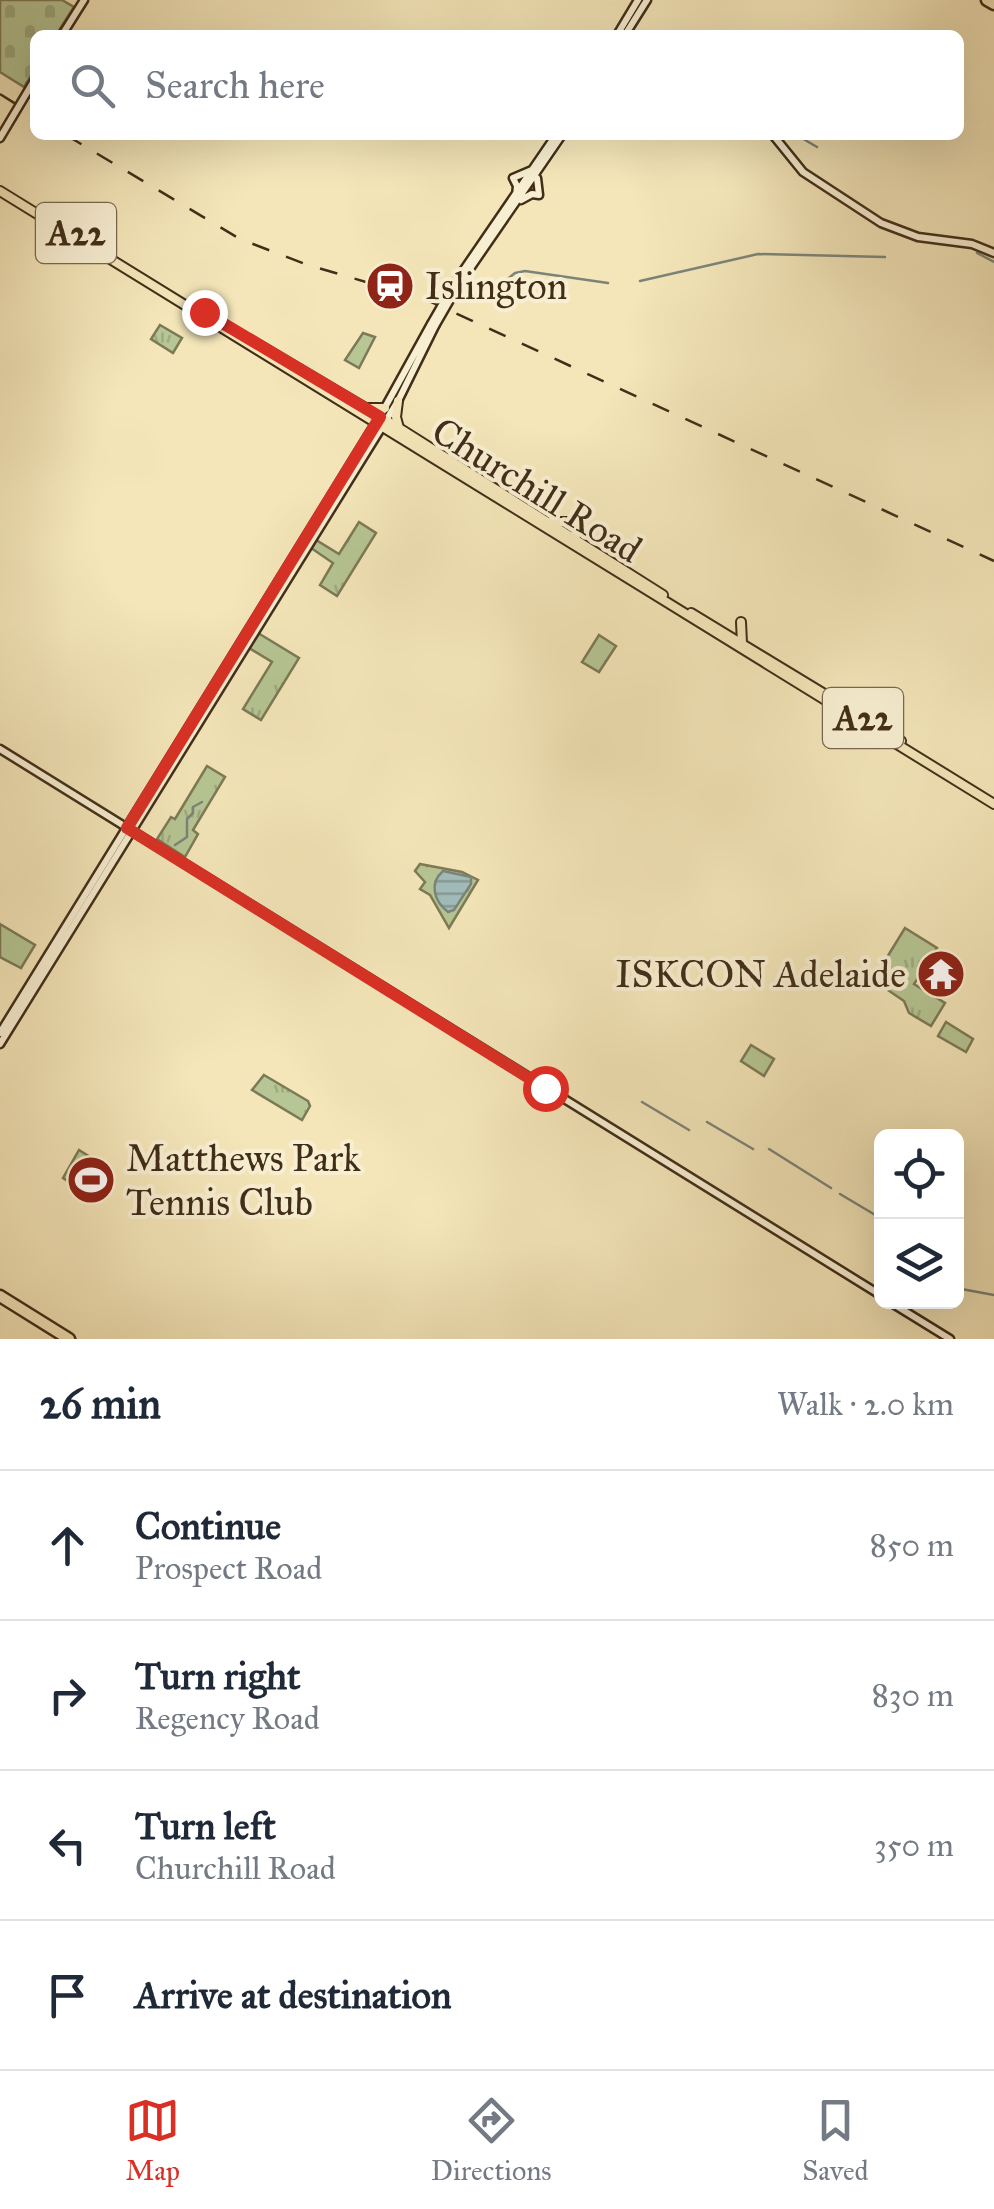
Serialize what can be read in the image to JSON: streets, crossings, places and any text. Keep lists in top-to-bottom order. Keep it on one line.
{"streets":{"main road":["A22","Churchill Road"]},"places":{"station":["Islington"],"temple":["ISKCON Adelaide"],"sports":["Matthews Park Tennis Club"]},"page":{"search":"Search here","heading":["26 min","Walk · 2.0 km"],"list":[["Continue","Prospect Road","850 m"],["Turn right","Regency Road","830 m"],["Turn left","Churchill Road","350 m"],"Arrive at destination"],"nav":["Map","Directions","Saved"]}}
